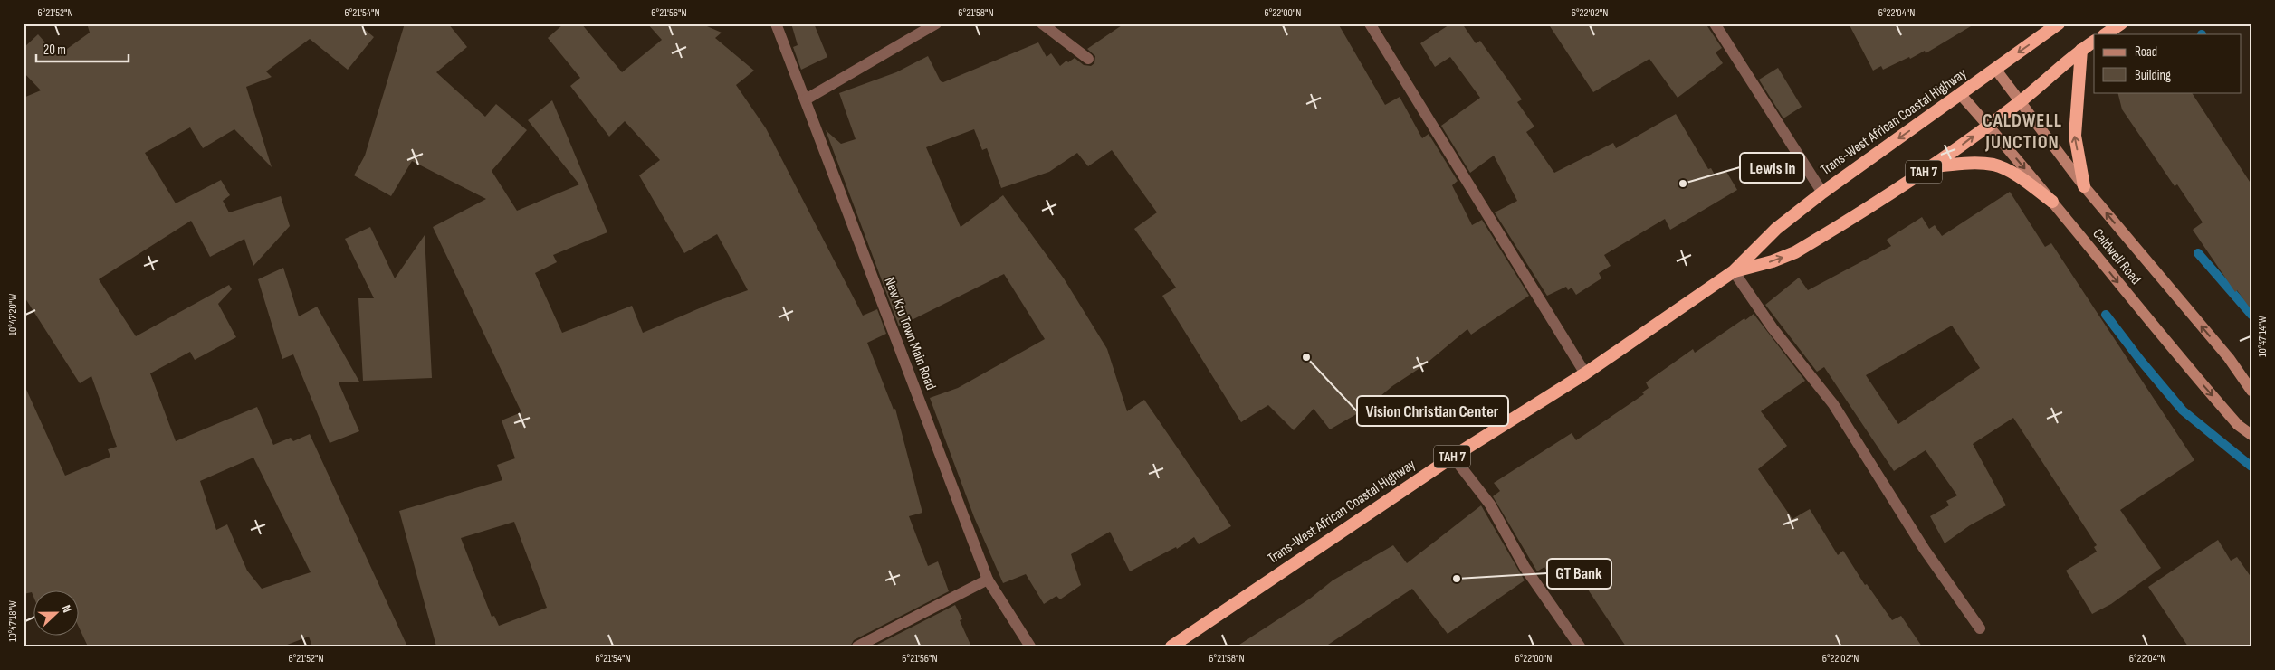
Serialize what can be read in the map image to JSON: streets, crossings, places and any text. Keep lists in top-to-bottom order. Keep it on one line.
{"streets":{"highway":["Trans-West African Coastal Highway","TAH 7"],"main road":["Caldwell Road"],"street":["New Kru Town Main Road"]},"crossings":[["Trans-West African Coastal Highway","Caldwell Road"]],"districts":["CALDWELL JUNCTION"],"places":["Lewis In","Vision Christian Center","GT Bank"],"legend":["Road","Building"],"scale_bar":"20 m","north":"right","coordinates":["6°21'52\"N","6°21'54\"N","6°21'56\"N","6°21'58\"N","6°22'00\"N","6°22'02\"N","6°22'04\"N","10°47'20\"W","10°47'14\"W","10°47'18\"W"]}
